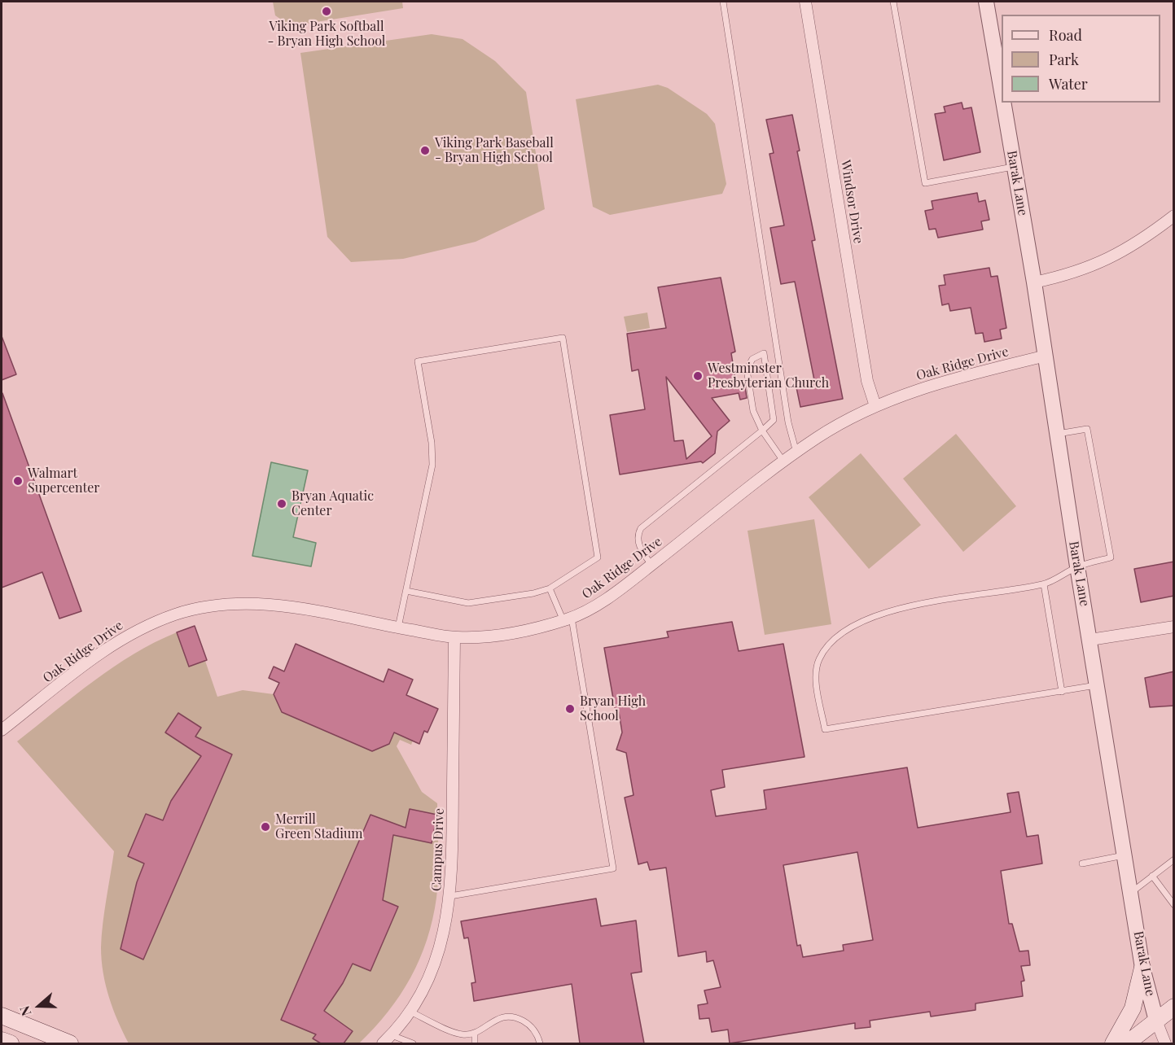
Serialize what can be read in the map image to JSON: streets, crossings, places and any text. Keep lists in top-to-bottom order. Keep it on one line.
{"streets":{"street":["Barak Lane","Windsor Drive","Oak Ridge Drive","Campus Drive"]},"crossings":[["Barak Lane","Oak Ridge Drive"],["Windsor Drive","Oak Ridge Drive"],["Oak Ridge Drive","Campus Drive"]],"places":["Viking Park Softball - Bryan High School","Viking Park Baseball - Bryan High School","Westminster Presbyterian Church","Walmart Supercenter","Bryan Aquatic Center","Bryan High School","Merrill Green Stadium"],"legend":["Road","Park","Water"],"north":"left"}
